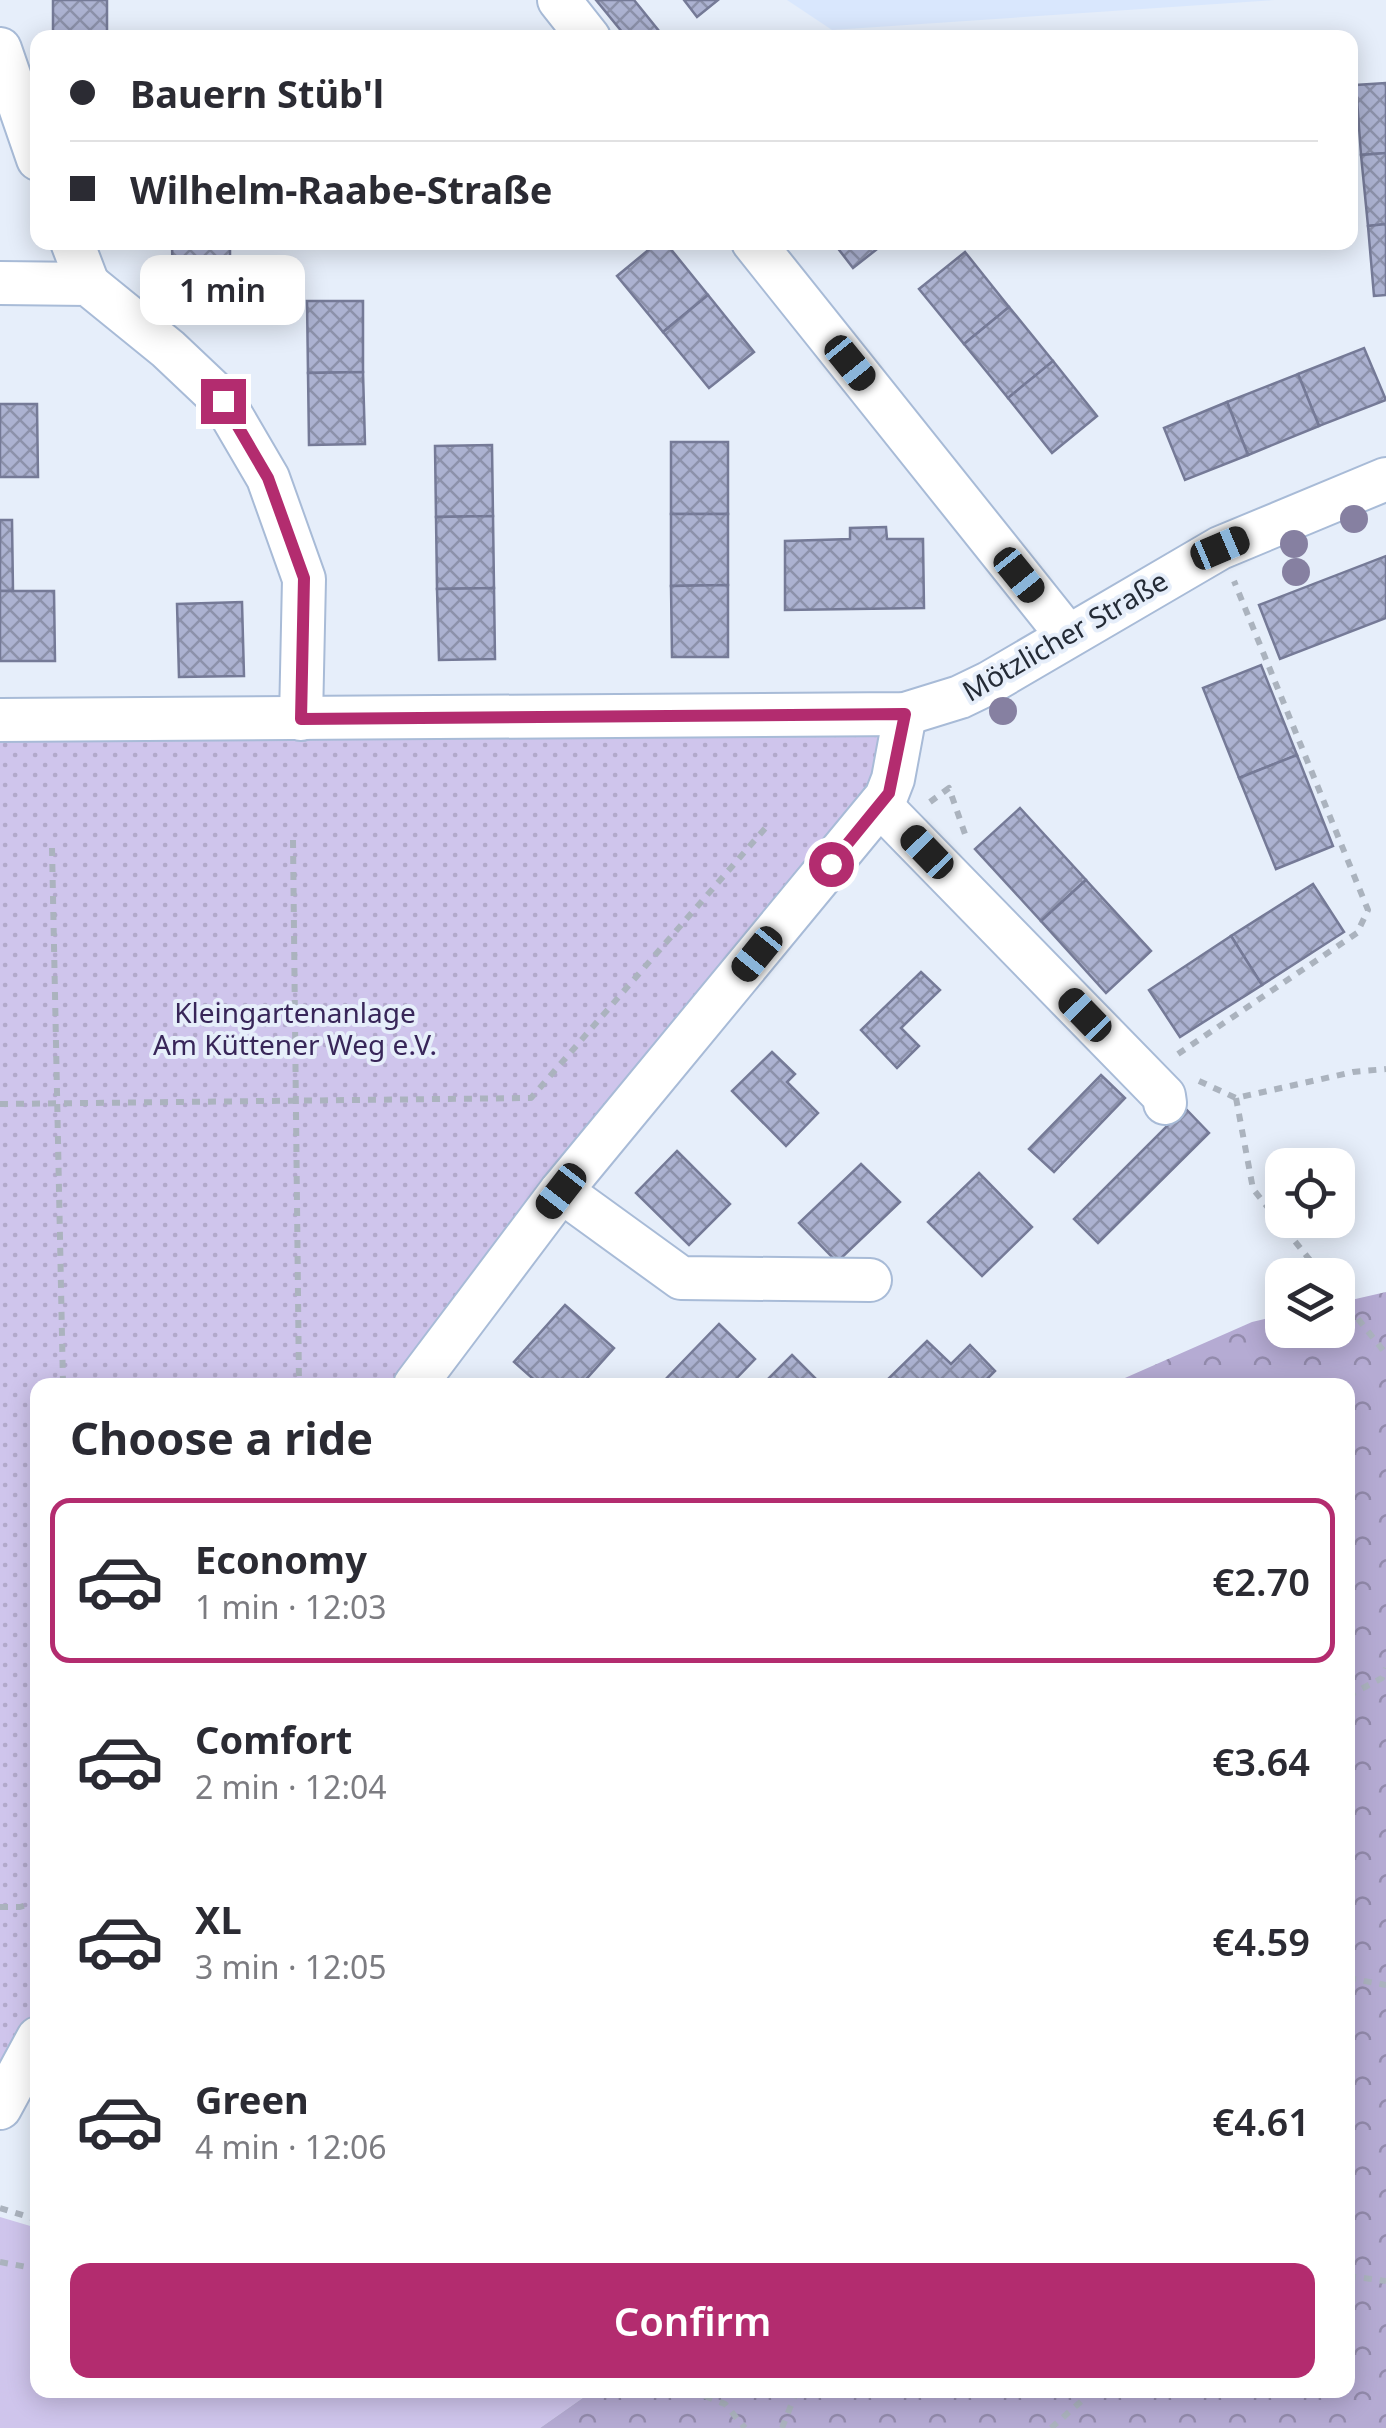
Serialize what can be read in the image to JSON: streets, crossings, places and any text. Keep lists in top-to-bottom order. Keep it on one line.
{"streets":{"street":["Mötzlicher Straße"]},"parks":["Kleingartenanlage Am Küttener Weg e.V."],"page":{"banner":["Bauern Stüb'l","Wilhelm-Raabe-Straße"],"bubble":"1 min","heading":"Choose a ride","list":[{"name":"Economy","note":"1 min · 12:03","value":"€2.70"},{"name":"Comfort","note":"2 min · 12:04","value":"€3.64"},{"name":"XL","note":"3 min · 12:05","value":"€4.59"},{"name":"Green","note":"4 min · 12:06","value":"€4.61"}],"buttons":"Confirm"}}
